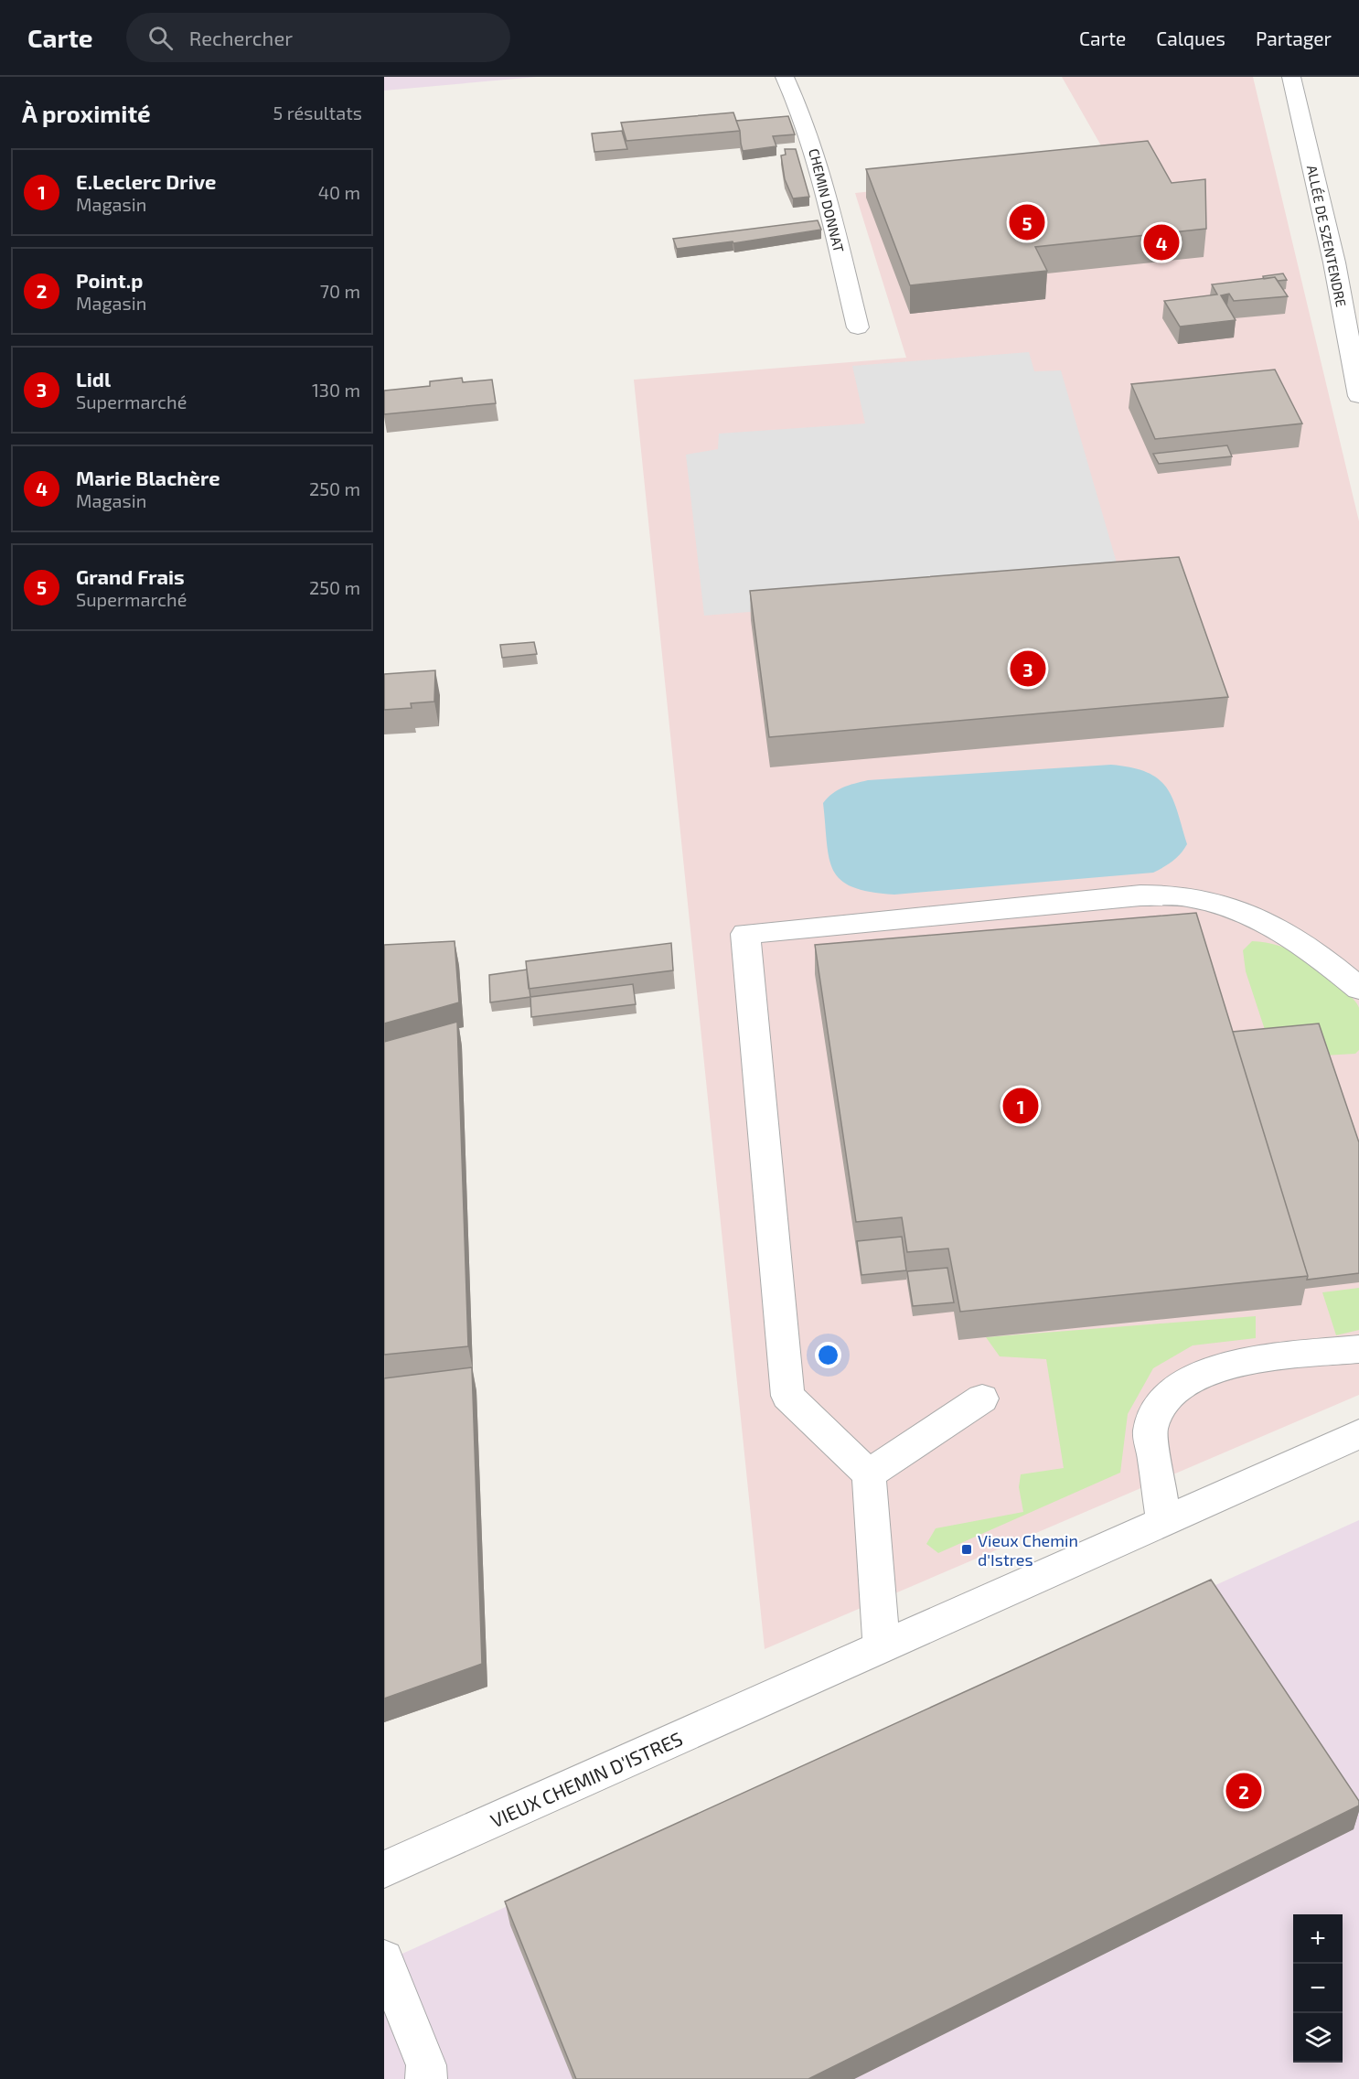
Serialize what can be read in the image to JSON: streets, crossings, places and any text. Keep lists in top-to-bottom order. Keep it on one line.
{"streets":{"street":["CHEMIN DONNAT","ALLÉE DE SZENTENDRE","VIEUX CHEMIN D'ISTRES"]},"places":{"transit":["Vieux Chemin d'Istres"]},"page":{"header":"Carte","search":"Rechercher","nav":["Carte","Calques","Partager"],"heading":["À proximité","5 résultats"],"list":[{"mark":"1","name":"E.Leclerc Drive","note":"Magasin","value":"40 m"},{"mark":"2","name":"Point.p","note":"Magasin","value":"70 m"},{"mark":"3","name":"Lidl","note":"Supermarché","value":"130 m"},{"mark":"4","name":"Marie Blachère","note":"Magasin","value":"250 m"},{"mark":"5","name":"Grand Frais","note":"Supermarché","value":"250 m"}],"pins":["5","4","3","1","2"],"map_buttons":["+","−"]}}
